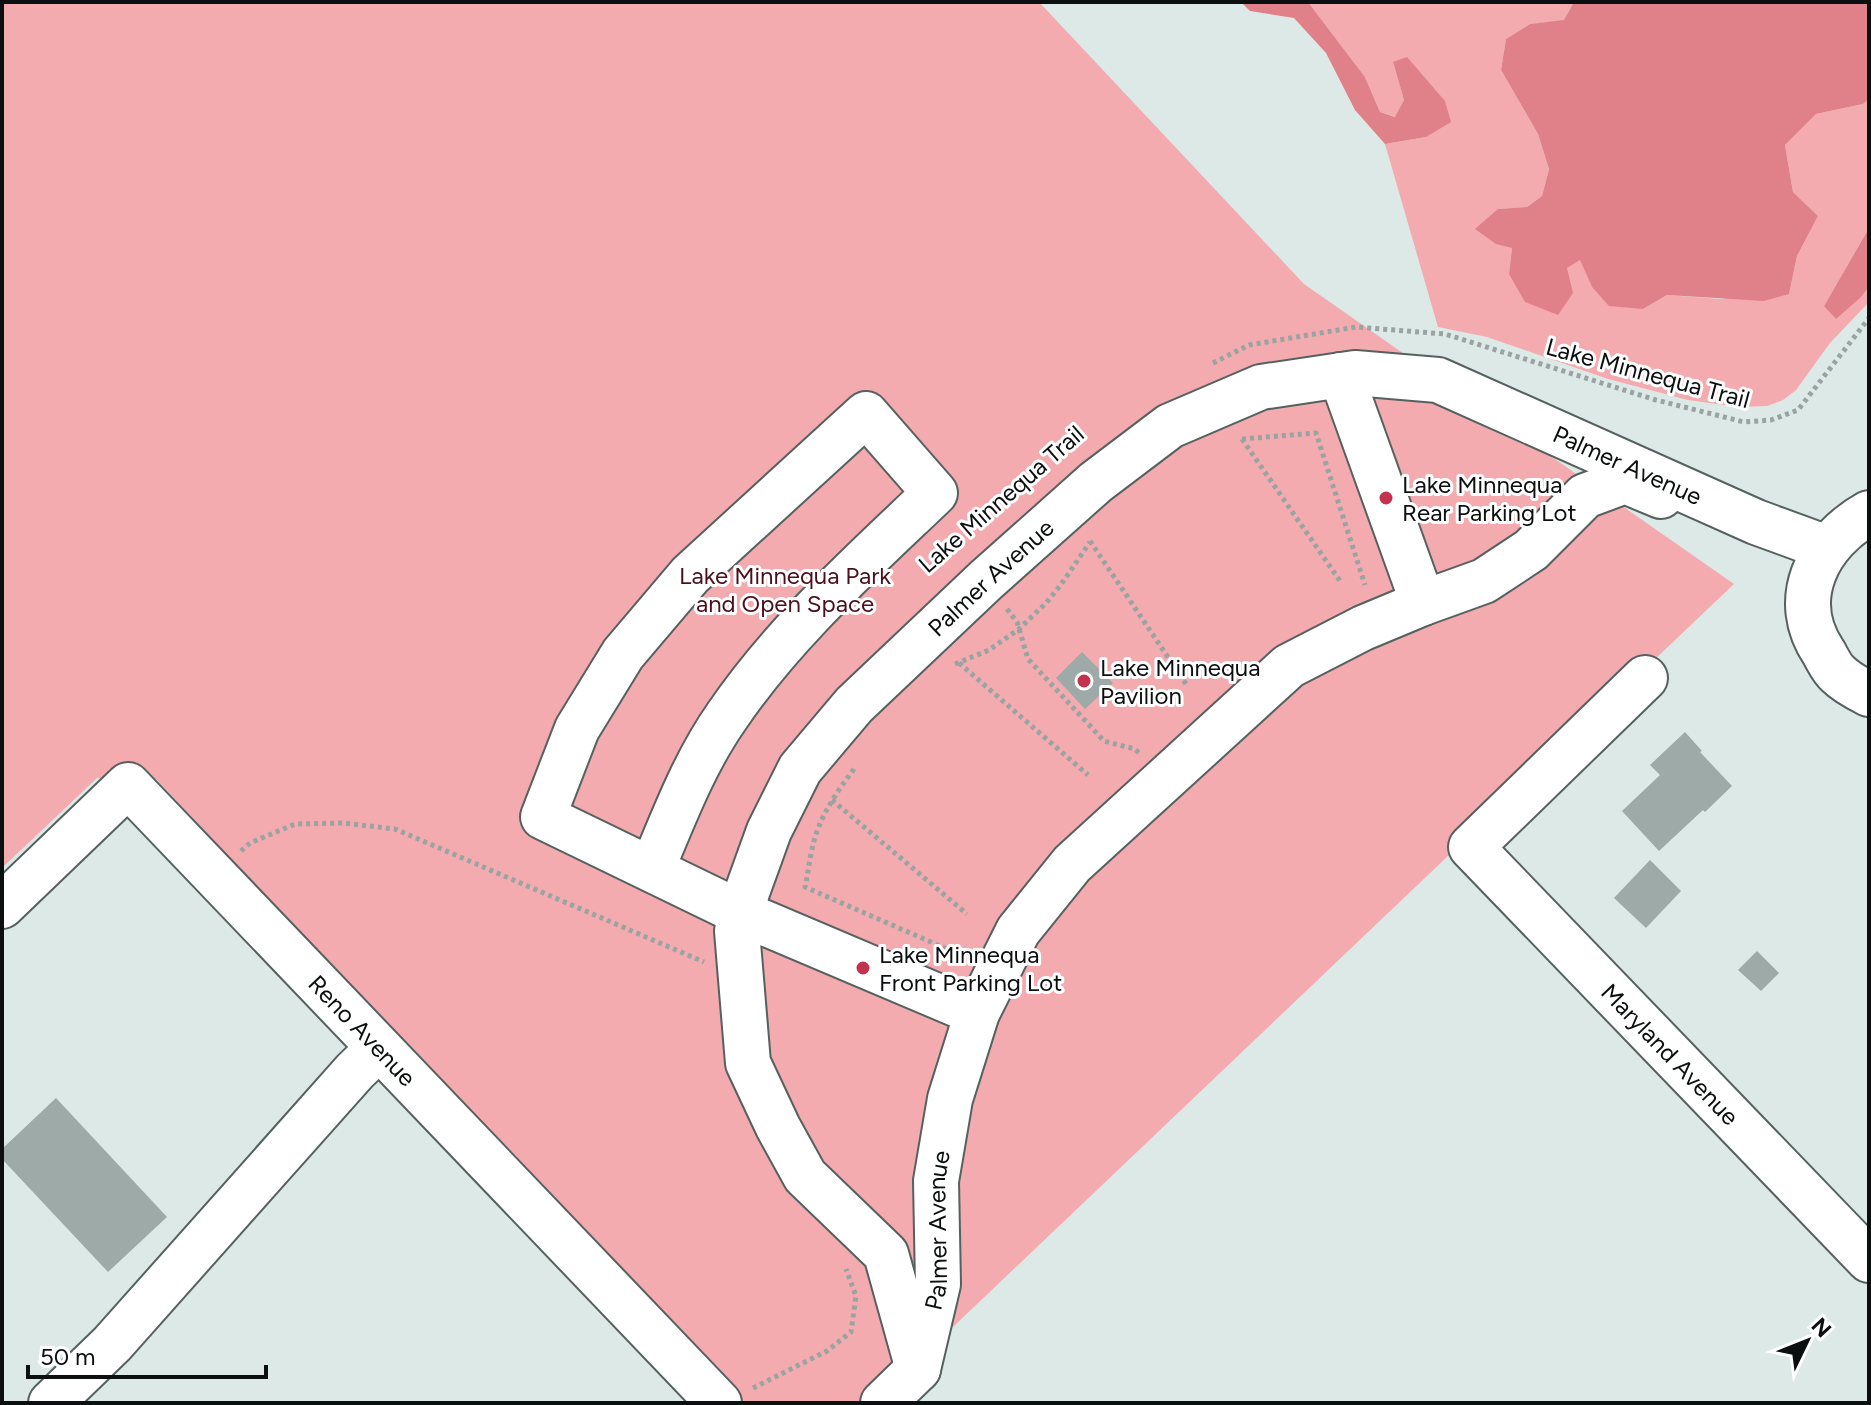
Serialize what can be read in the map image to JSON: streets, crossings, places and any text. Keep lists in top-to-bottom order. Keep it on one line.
{"streets":{"street":["Palmer Avenue","Reno Avenue","Maryland Avenue"],"path":["Lake Minnequa Trail"]},"parks":["Lake Minnequa Park and Open Space"],"places":["Lake Minnequa Rear Parking Lot","Lake Minnequa Pavilion","Lake Minnequa Front Parking Lot"],"scale_bar":"50 m","north":"top right"}
